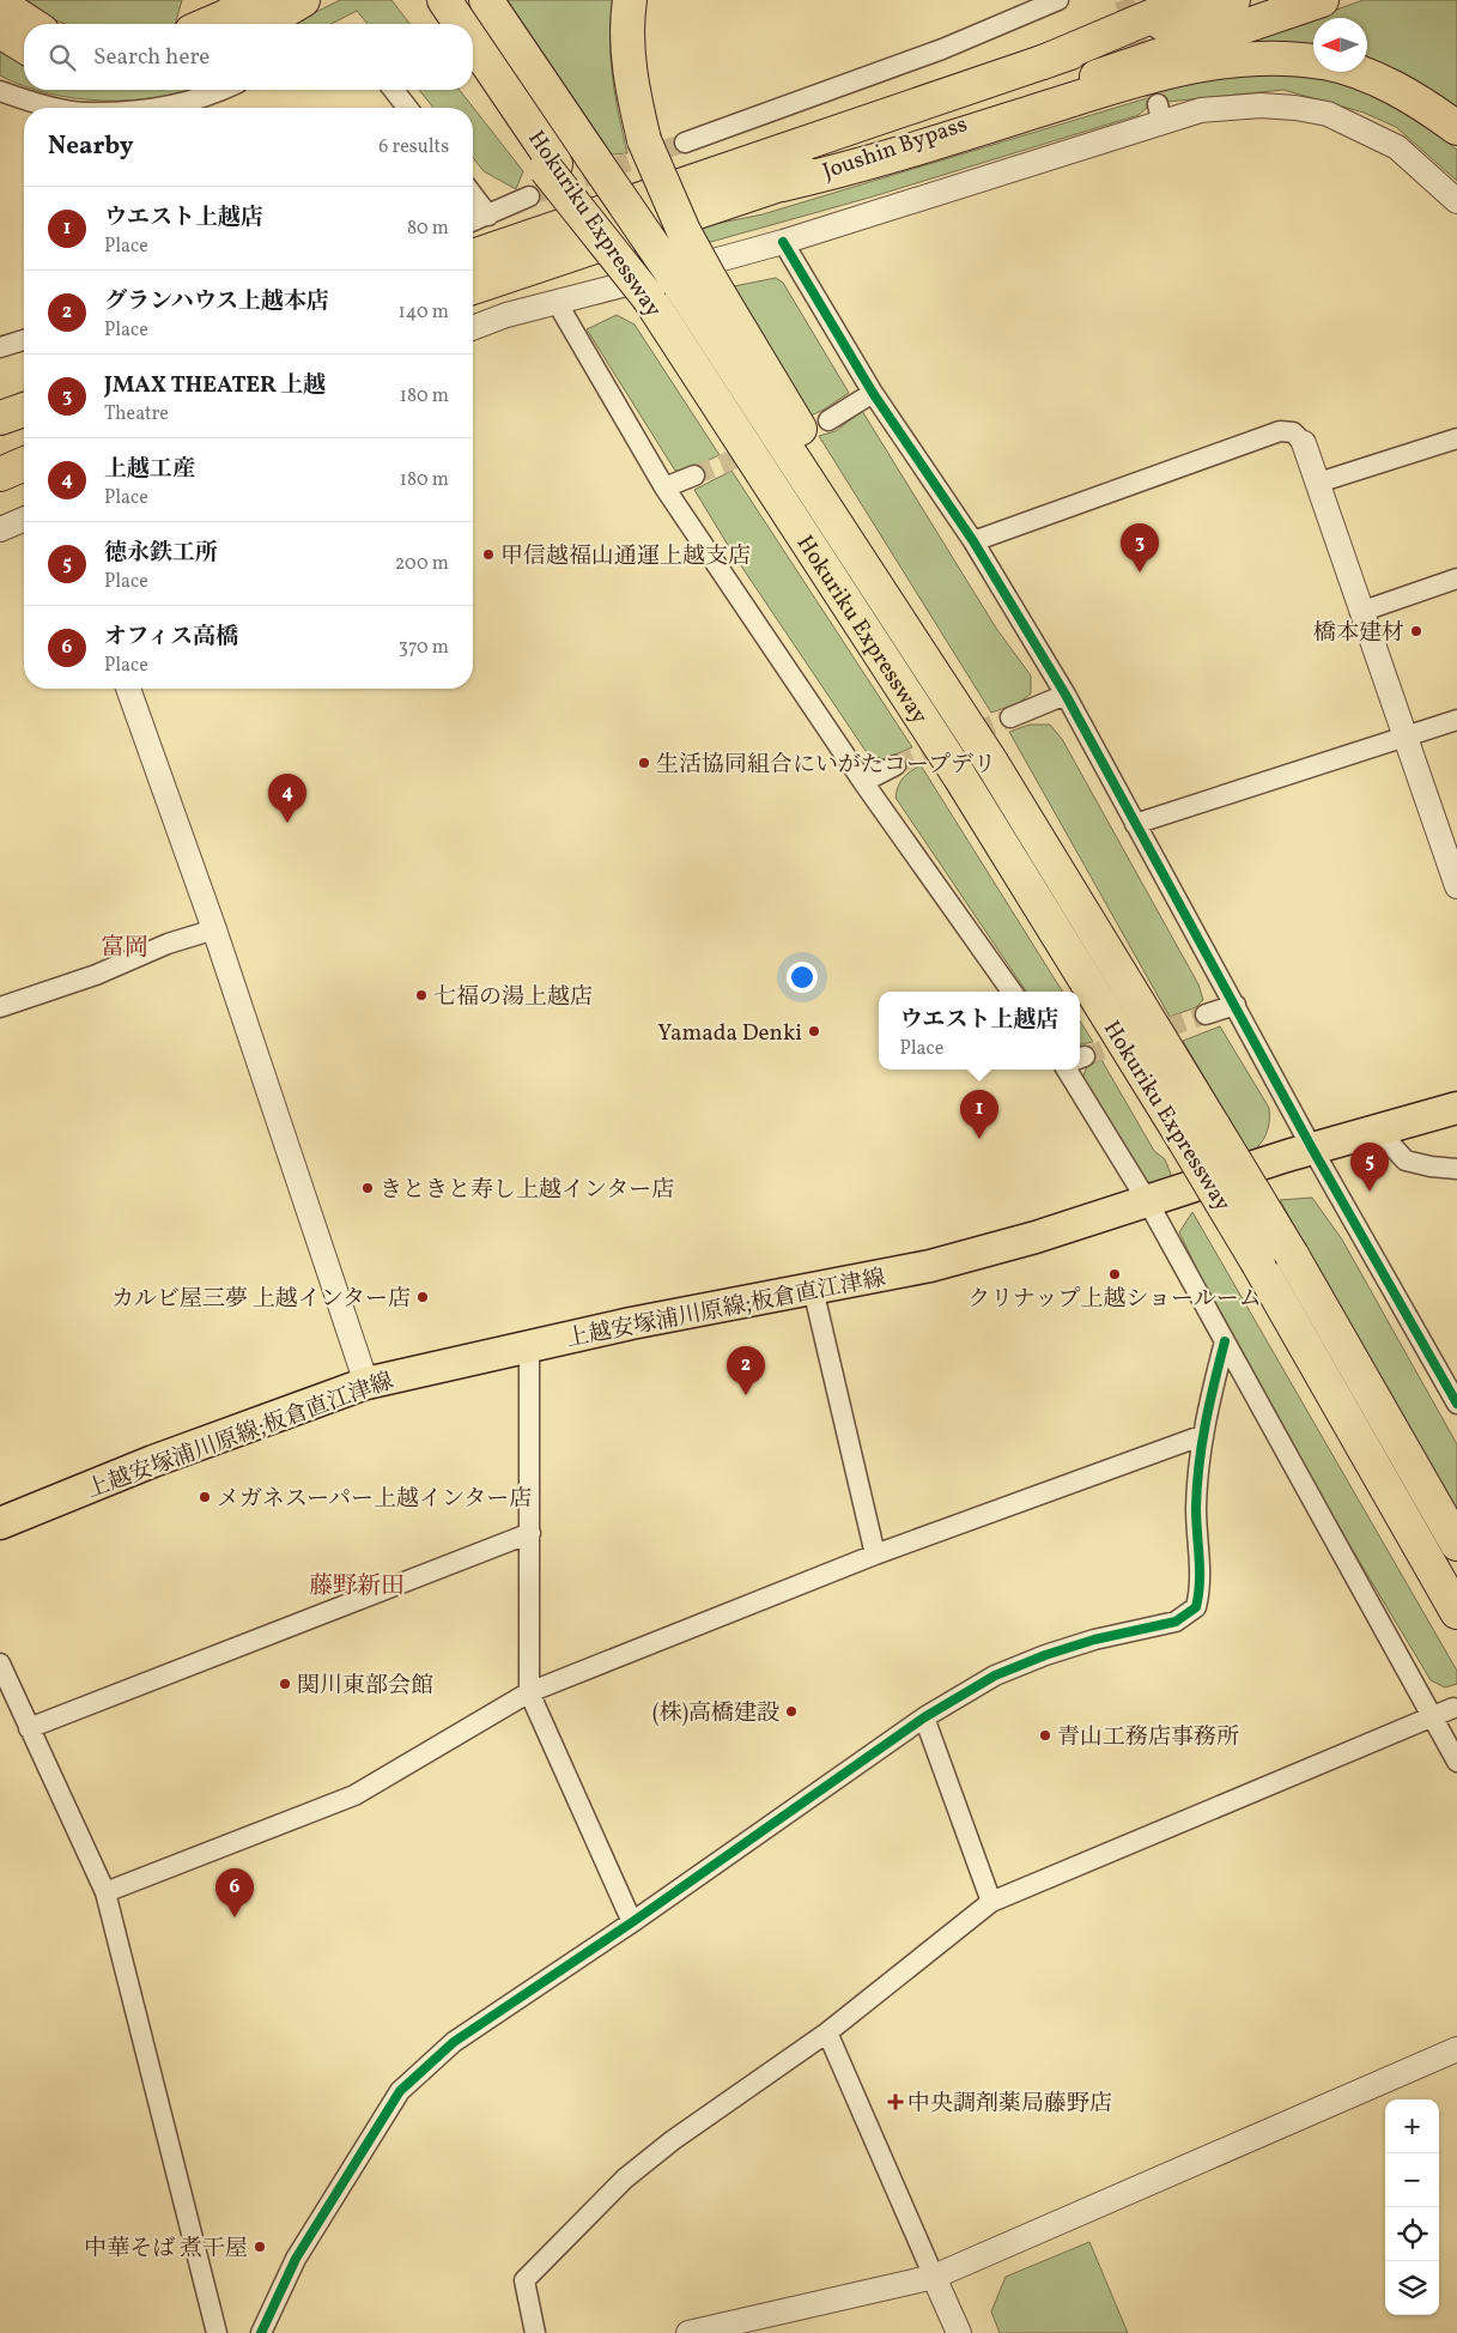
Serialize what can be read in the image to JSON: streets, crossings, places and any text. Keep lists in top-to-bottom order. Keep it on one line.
{"streets":{"highway":["Joushin Bypass","Hokuriku Expressway"],"main road":["上越安塚浦川原線;板倉直江津線"]},"districts":["富岡","藤野新田"],"places":{"other":["甲信越福山通運上越支店","橋本建材","生活協同組合にいがたコープデリ","七福の湯上越店","Yamada Denki","きときと寿し上越インター店","クリナップ上越ショールーム","カルビ屋三夢 上越インター店","メガネスーパー上越インター店","関川東部会館","(株)高橋建設","青山工務店事務所","中華そば 煮干屋"],"health":["中央調剤薬局藤野店"]},"north":"left","page":{"search":"Search here","heading":["Nearby","6 results"],"list":[{"mark":"1","name":"ウエスト上越店","note":"Place","value":"80 m"},{"mark":"2","name":"グランハウス上越本店","note":"Place","value":"140 m"},{"mark":"3","name":"JMAX THEATER 上越","note":"Theatre","value":"180 m"},{"mark":"4","name":"上越工産","note":"Place","value":"180 m"},{"mark":"5","name":"徳永鉄工所","note":"Place","value":"200 m"},{"mark":"6","name":"オフィス高橋","note":"Place","value":"370 m"}],"pins":["3","4","1","5","2","6"],"popup":["ウエスト上越店","Place"],"map_buttons":["+","−"]}}
